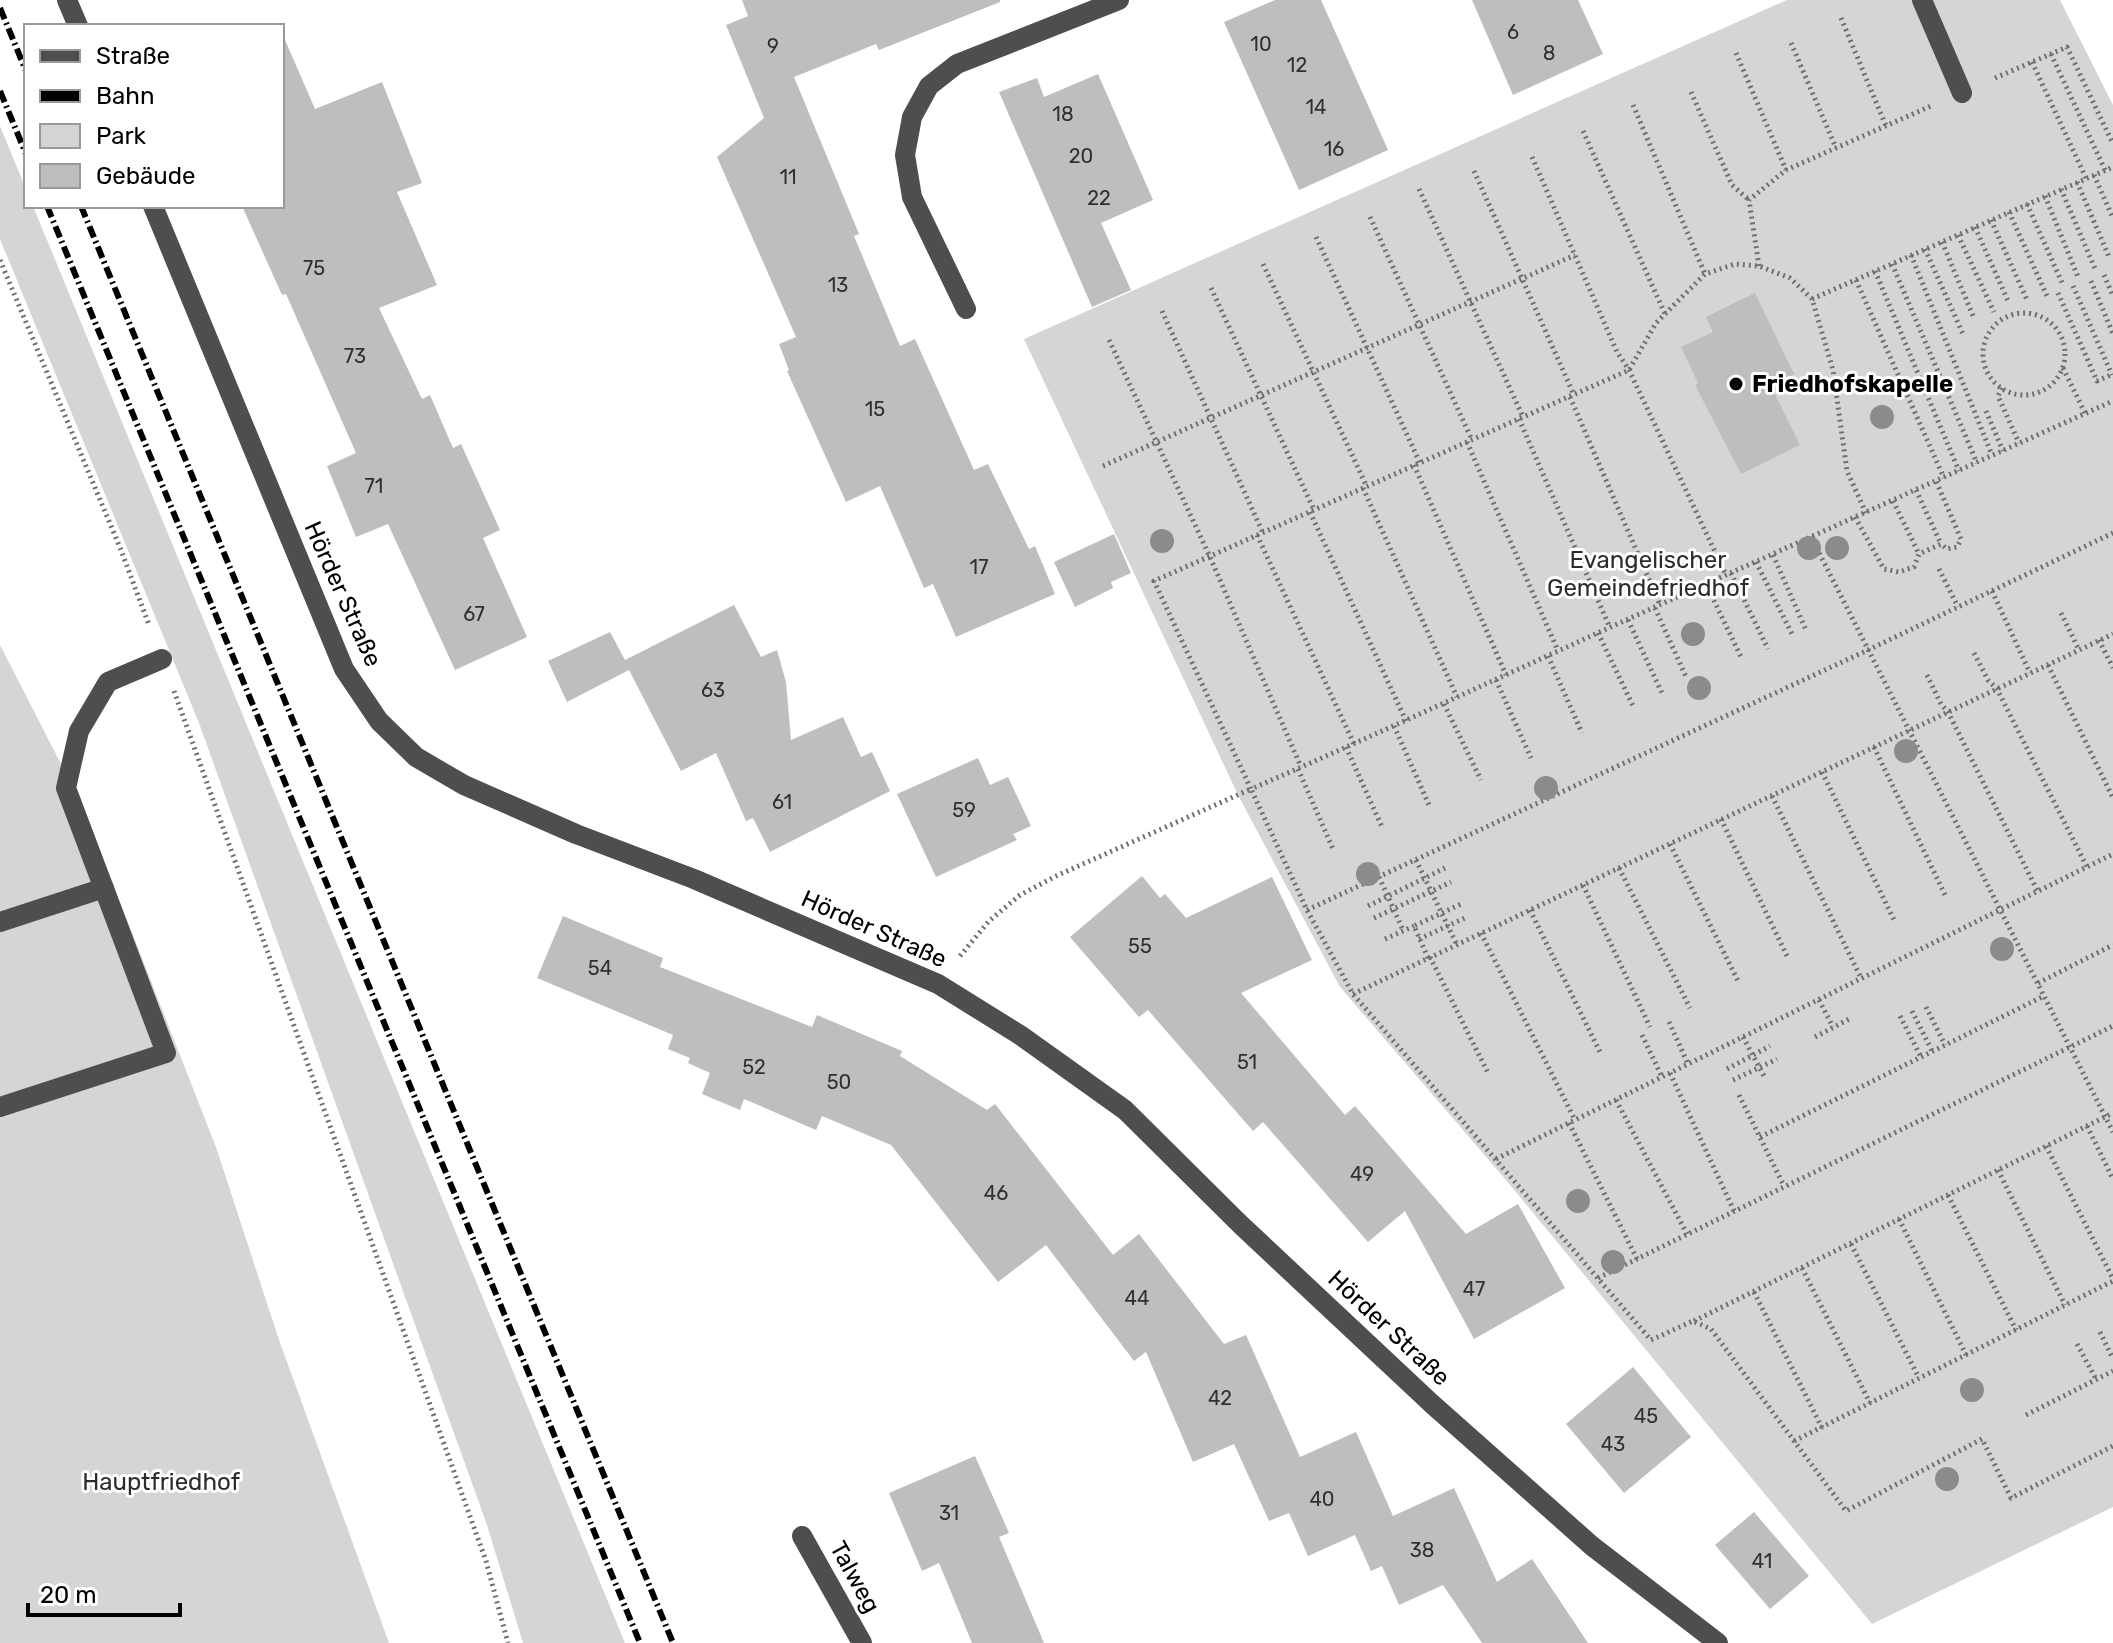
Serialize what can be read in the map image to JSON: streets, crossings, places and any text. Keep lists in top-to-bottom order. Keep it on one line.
{"streets":{"street":["Hörder Straße","Talweg"]},"parks":["Evangelischer Gemeindefriedhof","Hauptfriedhof"],"places":["Friedhofskapelle"],"house_numbers":["6","10","9","8","12","14","18","16","20","11","22","75","13","73","15","71","17","67","63","61","59","55","54","51","52","50","49","46","47","44","42","45","43","40","31","38","41"],"legend":["Straße","Bahn","Park","Gebäude"],"scale_bar":"20 m"}
